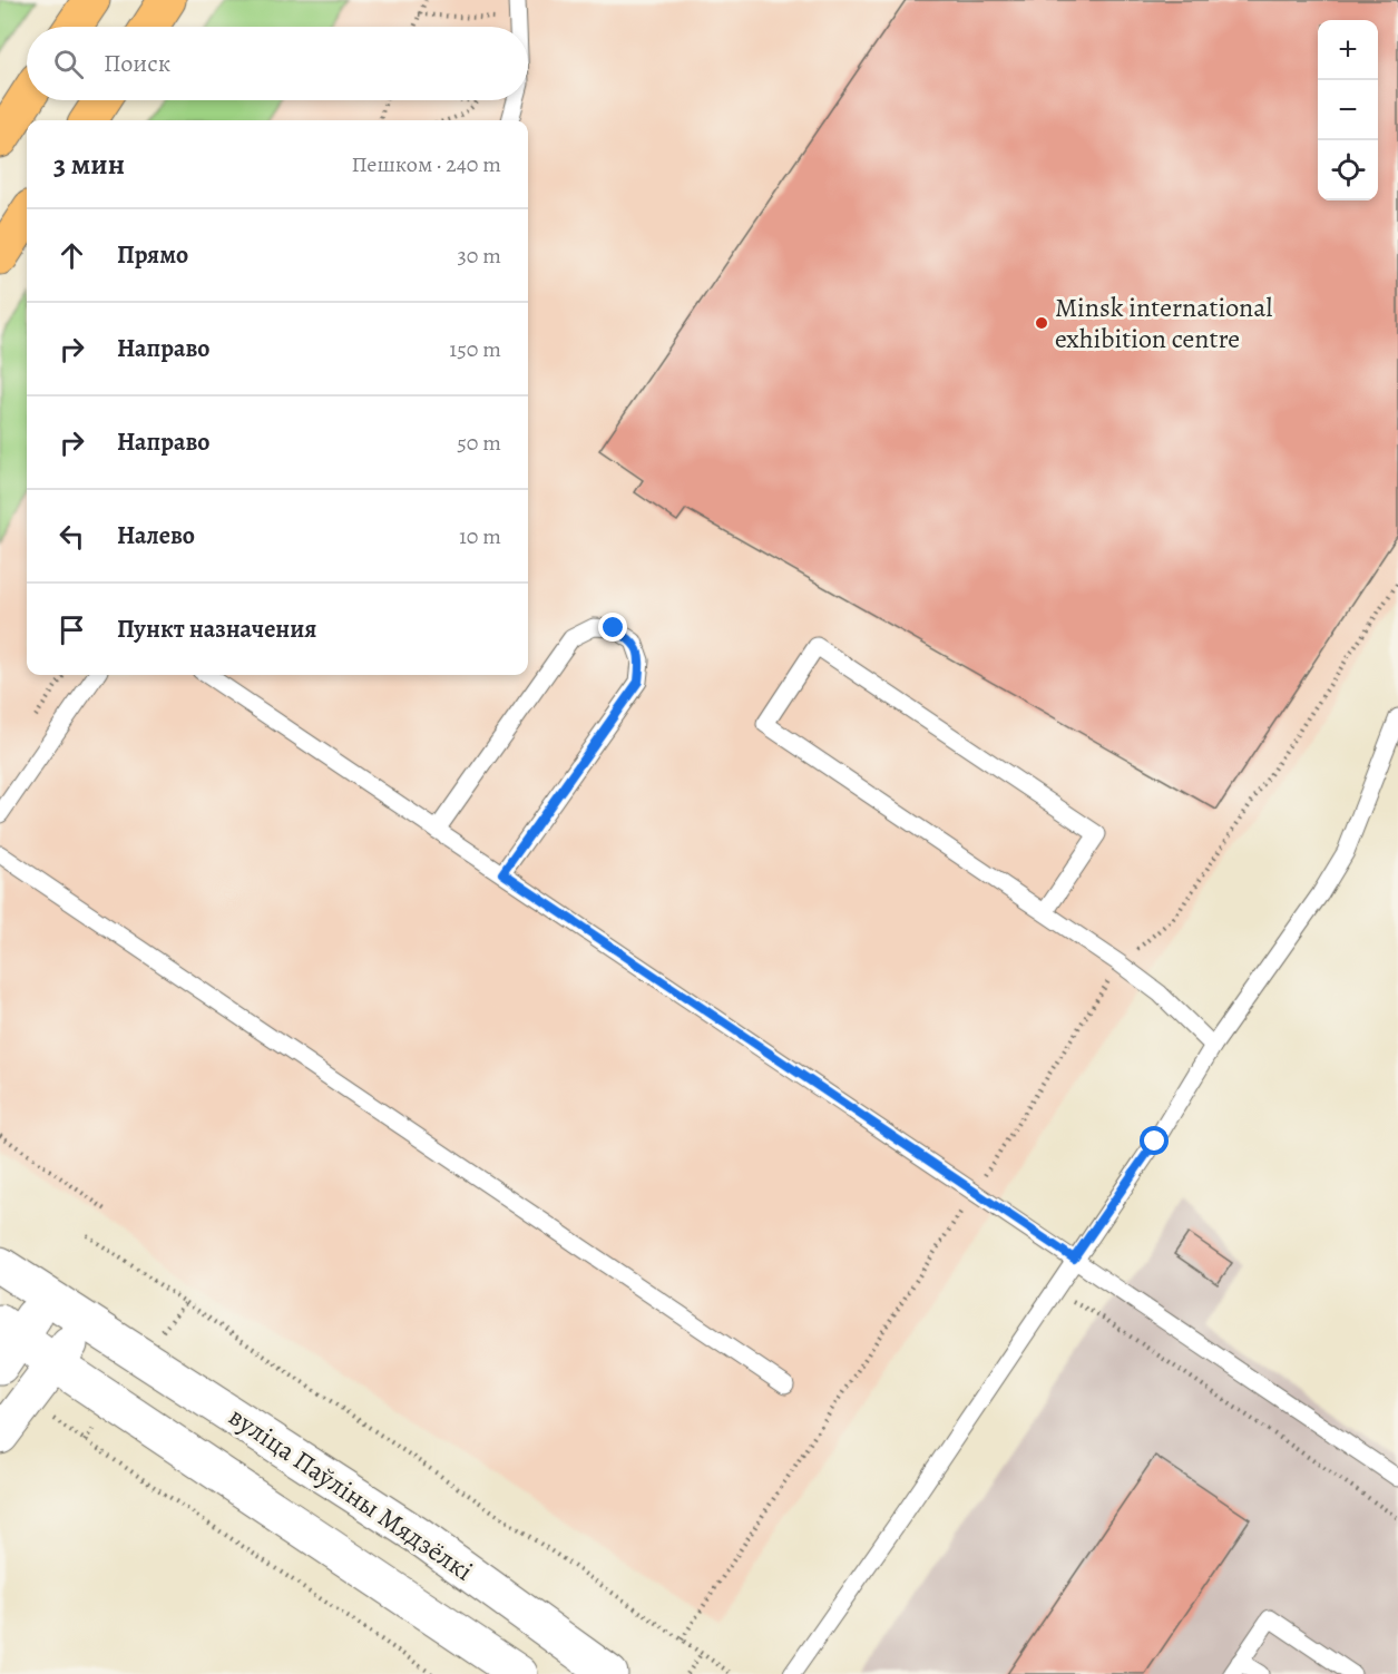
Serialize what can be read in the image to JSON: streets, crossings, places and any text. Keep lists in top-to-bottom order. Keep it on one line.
{"streets":{"street":["вуліца Паўліны Мядзёлкі"]},"places":["Minsk international exhibition centre"],"page":{"map_buttons":["+","−"],"search":"Поиск","heading":["3 мин","Пешком · 240 m"],"list":[["Прямо","30 m"],["Направо","150 m"],["Направо","50 m"],["Налево","10 m"],"Пункт назначения"]}}
